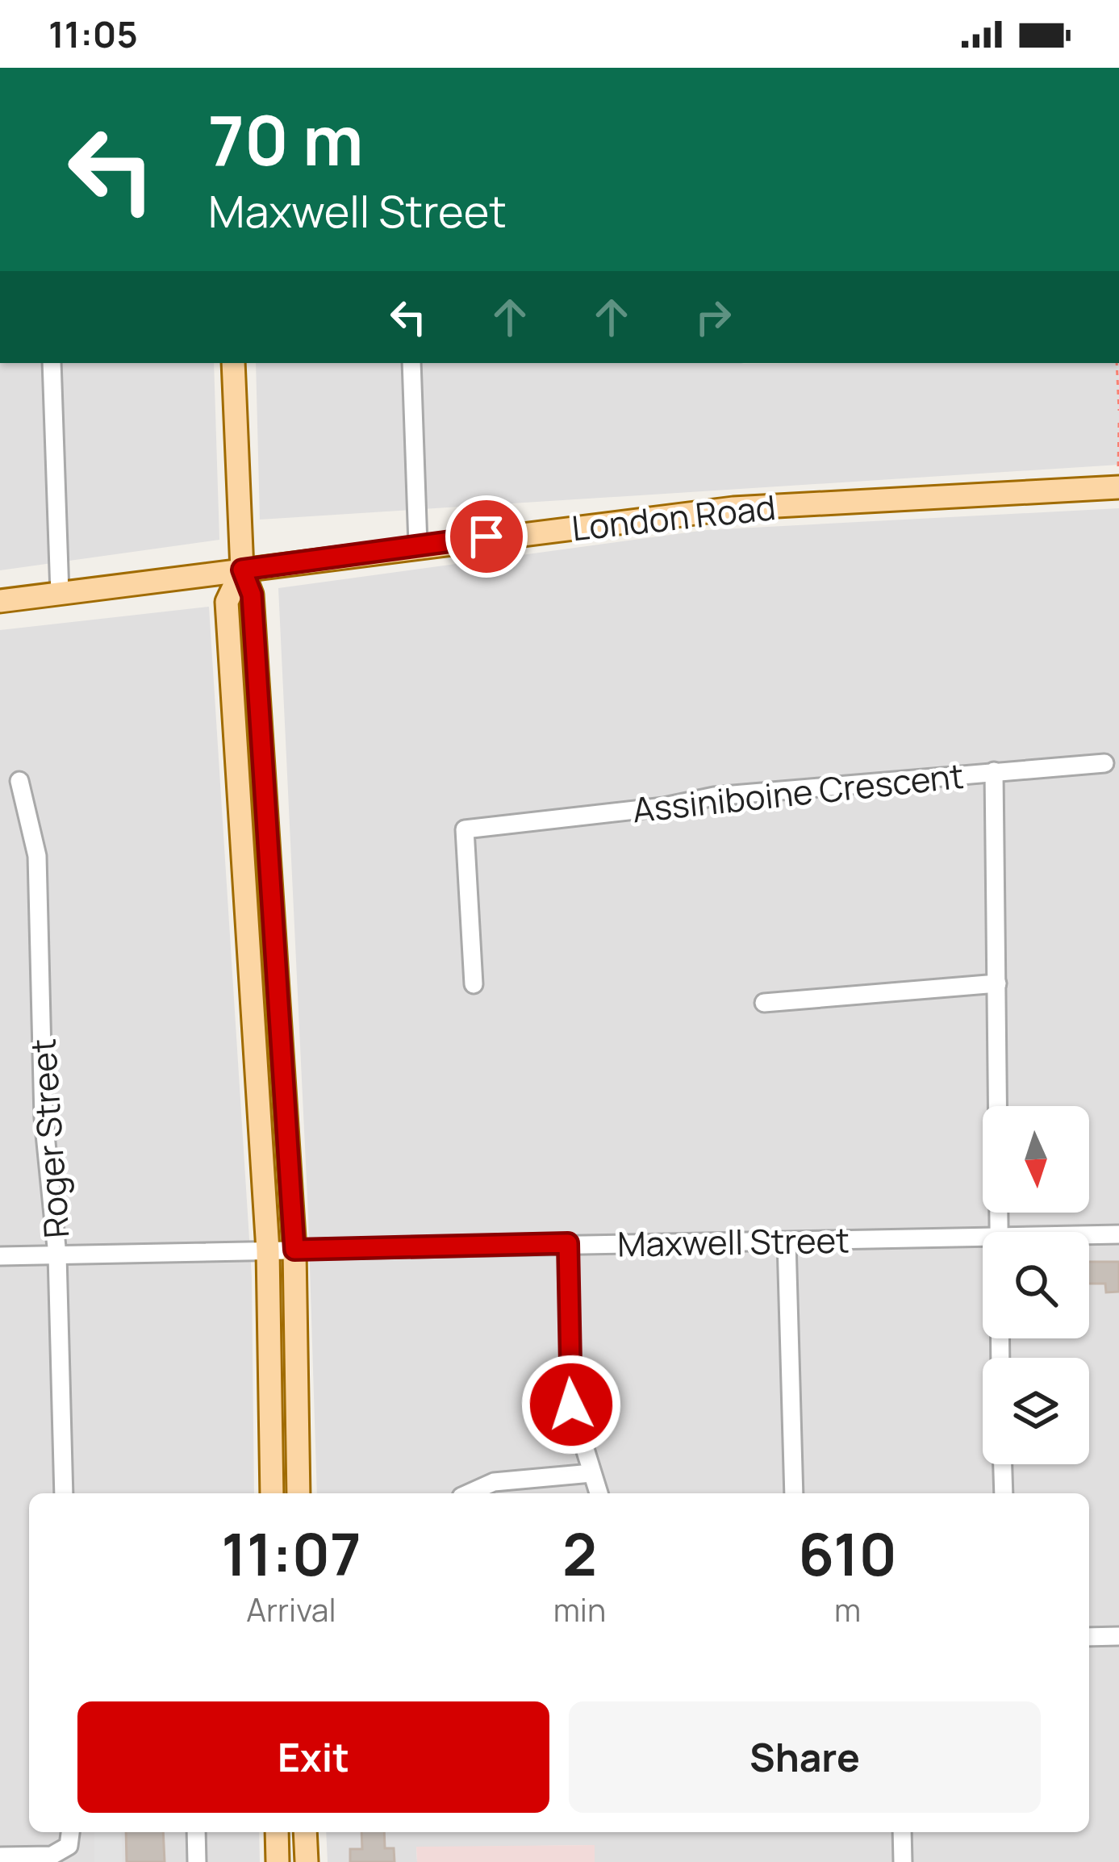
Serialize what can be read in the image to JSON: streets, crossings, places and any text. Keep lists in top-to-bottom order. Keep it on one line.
{"streets":{"main road":["London Road"],"street":["Assiniboine Crescent","Roger Street","Maxwell Street"]},"crossings":[["Roger Street","Maxwell Street"]],"north":"bottom","page":{"status":"11:05","turn":["70 m","Maxwell Street"],"eta":["11:07","Arrival","2","min","610","m"],"buttons":["Exit","Share"]}}
